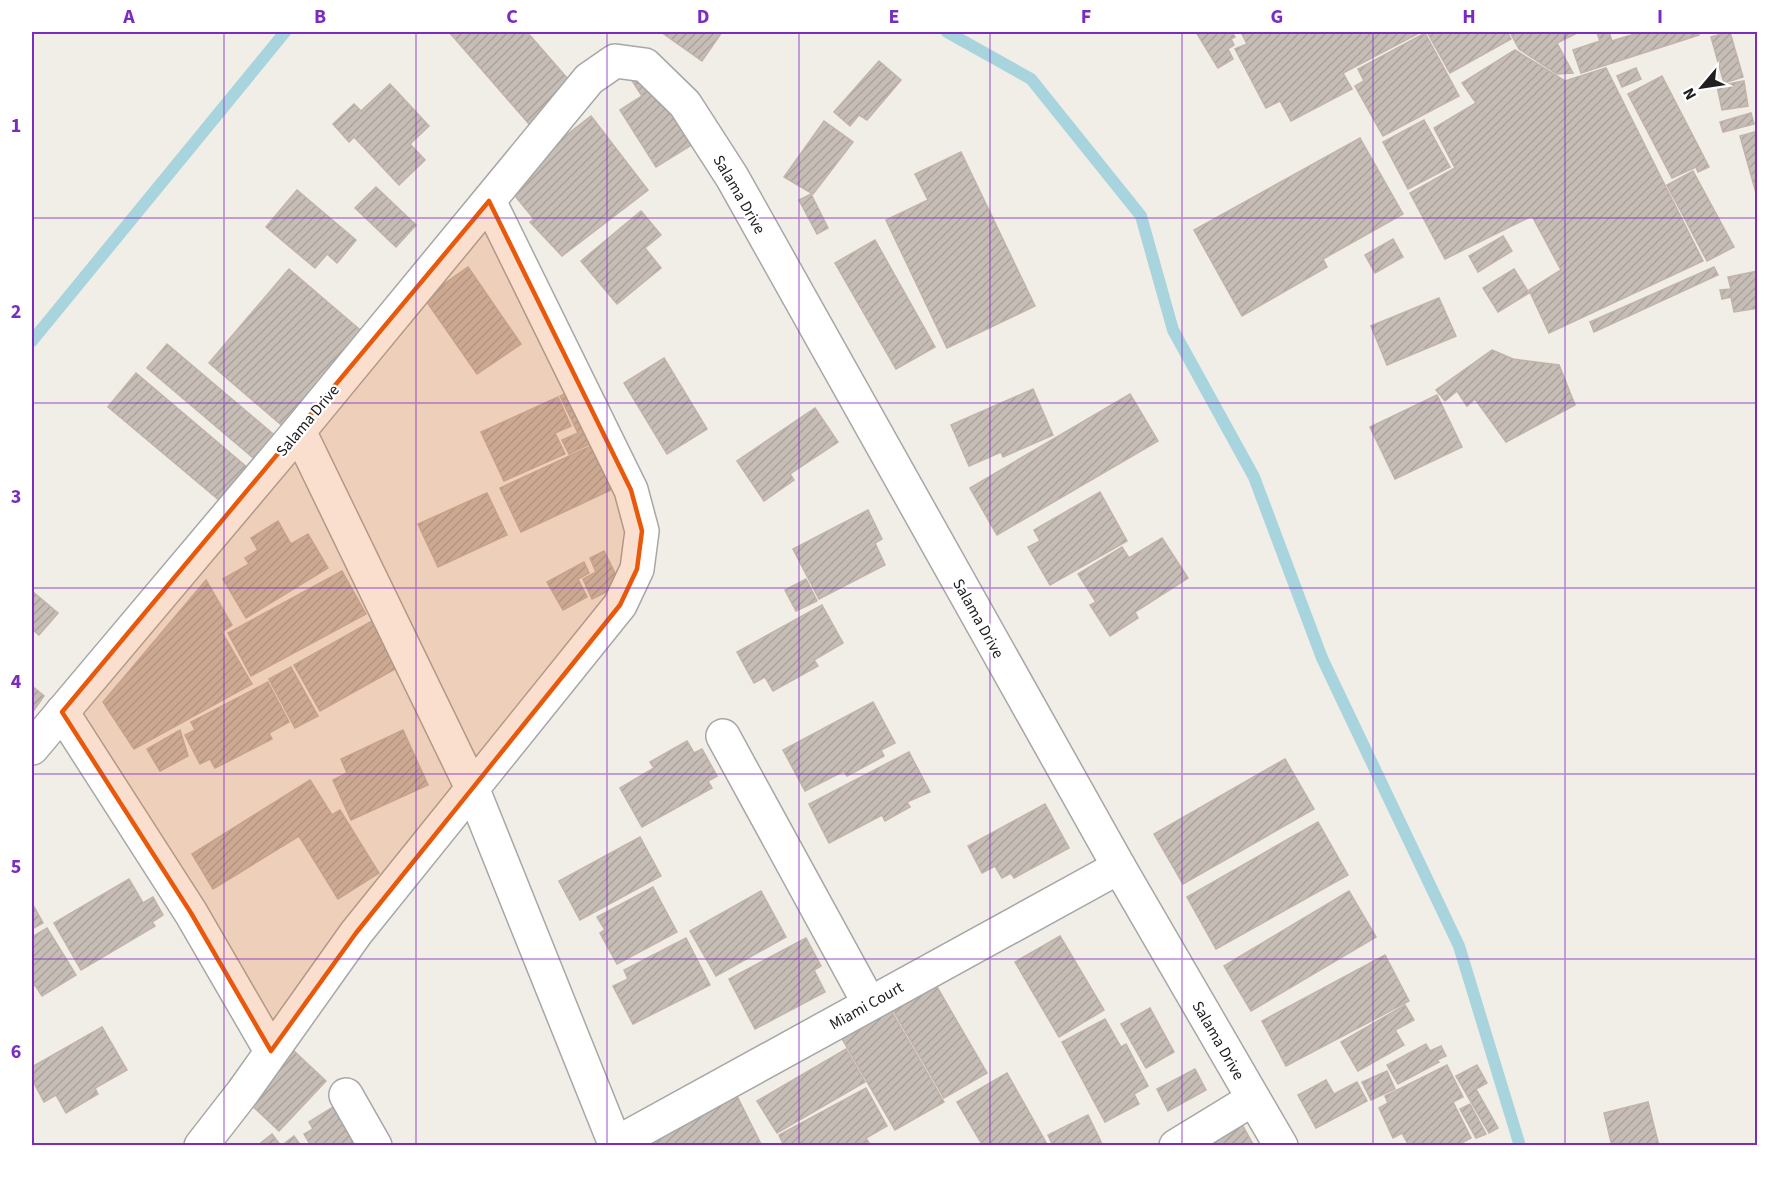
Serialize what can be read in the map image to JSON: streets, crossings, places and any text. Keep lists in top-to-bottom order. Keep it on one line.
{"streets":{"street":["Salama Drive","Miami Court"]},"crossings":[["Salama Drive","Miami Court"]],"north":"bottom left","grid":{"columns":["A","B","C","D","E","F","G","H","I"],"rows":["1","2","3","4","5","6"]}}
